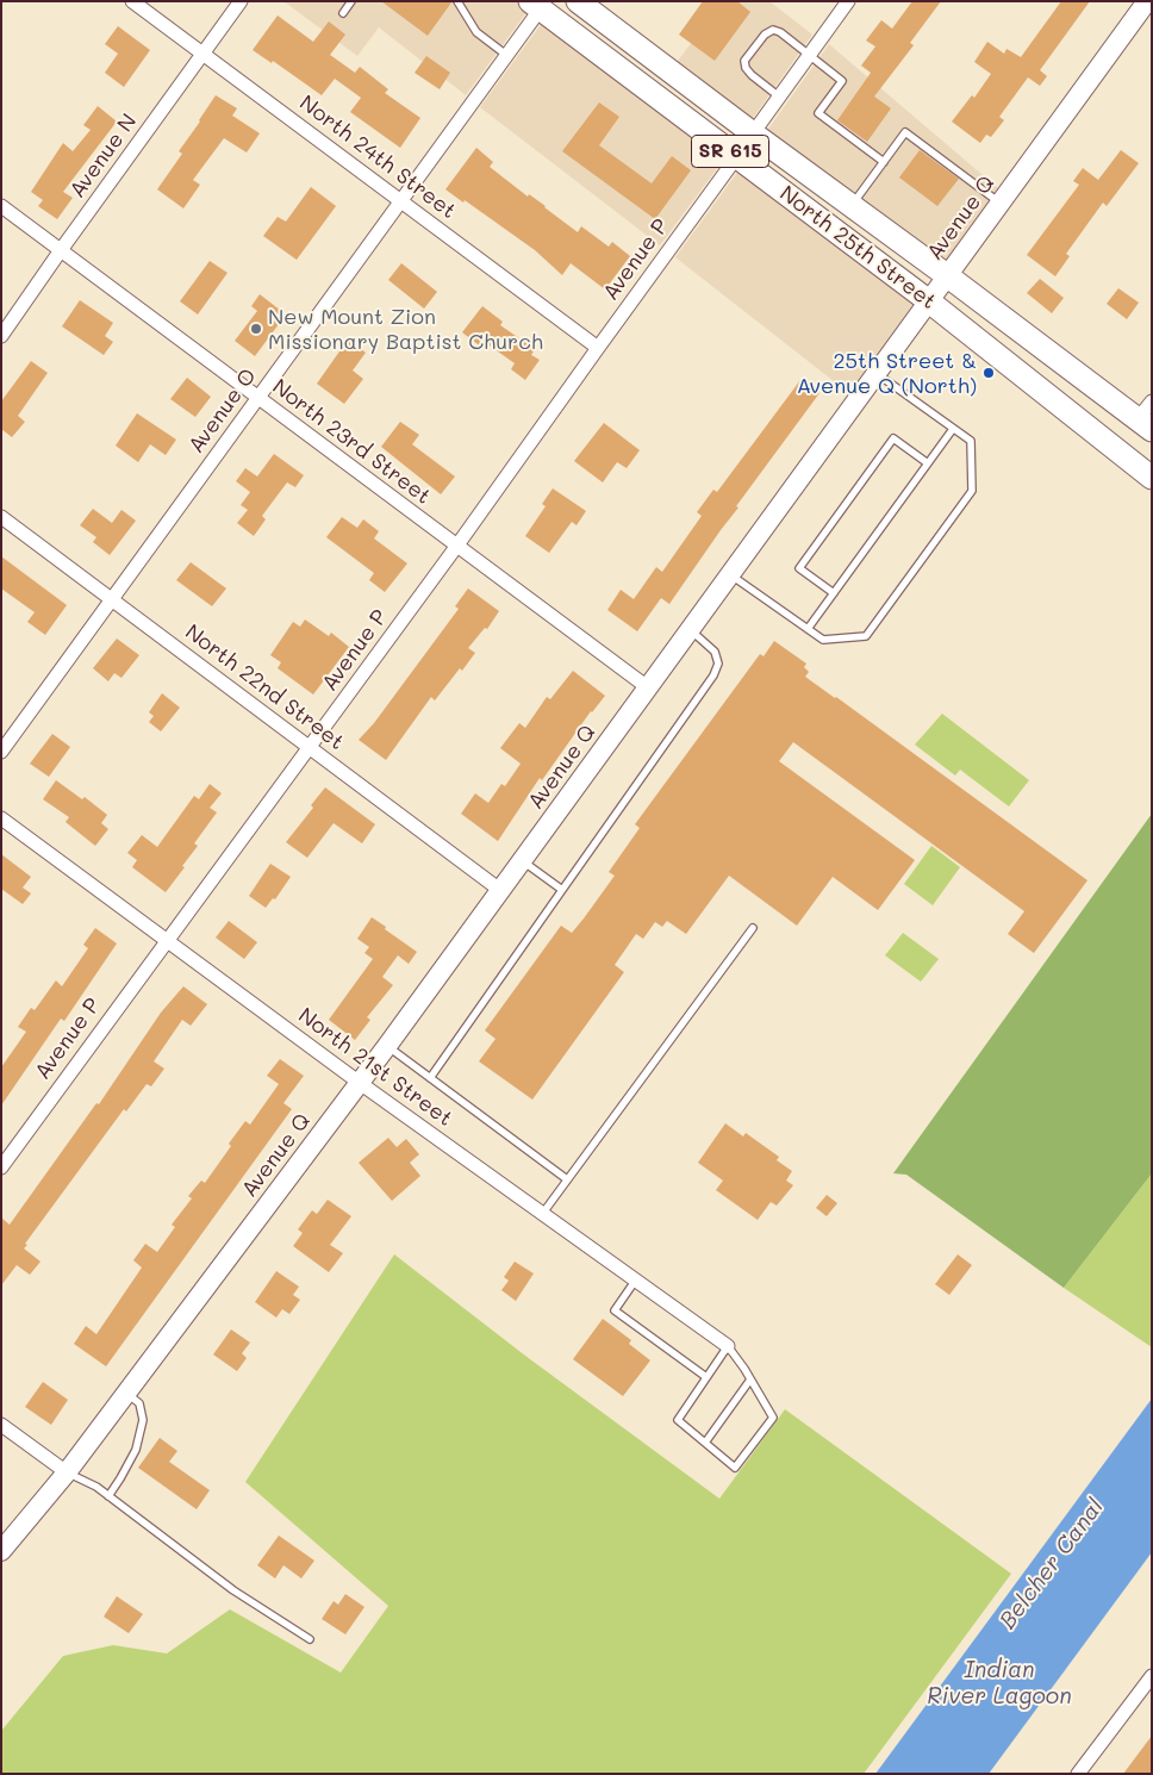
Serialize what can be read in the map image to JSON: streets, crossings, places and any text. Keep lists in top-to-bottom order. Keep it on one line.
{"streets":{"main road":["SR 615","North 25th Street"],"street":["Avenue N","North 24th Street","Avenue Q","Avenue P","Avenue O","North 23rd Street","North 22nd Street","North 21st Street"]},"crossings":[["Avenue N","North 24th Street"],["Avenue N","North 23rd Street"],["North 24th Street","Avenue P"],["North 24th Street","Avenue O"],["Avenue Q","North 25th Street"],["Avenue Q","North 23rd Street"],["Avenue Q","North 22nd Street"],["Avenue Q","North 21st Street"],["North 25th Street","Avenue P"],["North 25th Street","Avenue O"],["Avenue P","North 23rd Street"],["Avenue P","North 22nd Street"],["Avenue P","North 21st Street"],["Avenue O","North 23rd Street"],["Avenue O","North 22nd Street"]],"water":["Belcher Canal","Indian River Lagoon"],"places":["New Mount Zion Missionary Baptist Church","25th Street & Avenue Q (North)"]}
